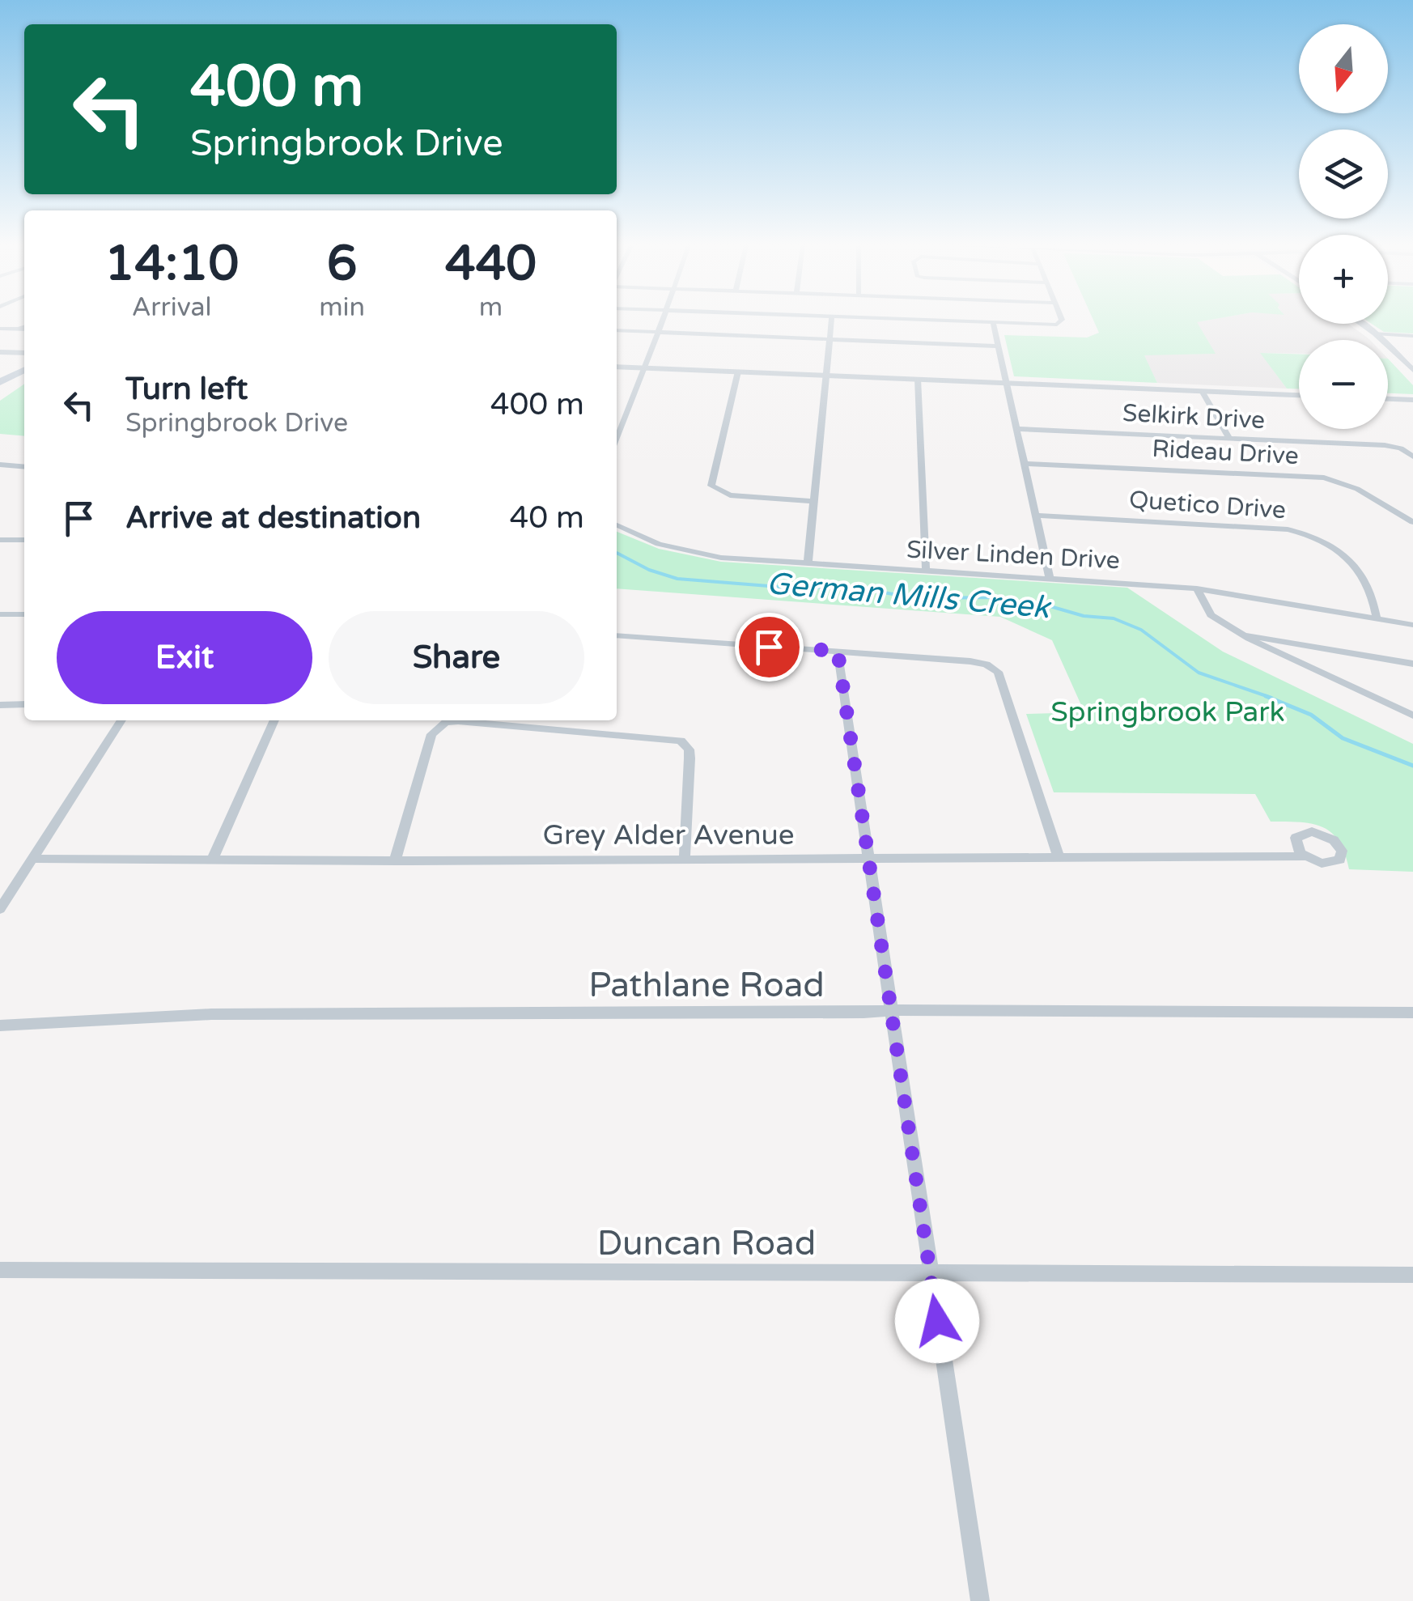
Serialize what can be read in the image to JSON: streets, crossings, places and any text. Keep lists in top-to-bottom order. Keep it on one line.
{"streets":{"street":["Selkirk Drive","Rideau Drive","Quetico Drive","Silver Linden Drive","Grey Alder Avenue","Pathlane Road","Duncan Road"]},"crossings":[["Quetico Drive","Silver Linden Drive"]],"water":["German Mills Creek"],"parks":["Springbrook Park"],"north":"bottom","page":{"map_buttons":["+","−"],"turn":["400 m","Springbrook Drive"],"eta":["14:10","Arrival","6","min","440","m"],"list":[{"name":"Turn left","note":"Springbrook Drive","value":"400 m"},{"name":"Arrive at destination","value":"40 m"}],"buttons":["Exit","Share"]}}
